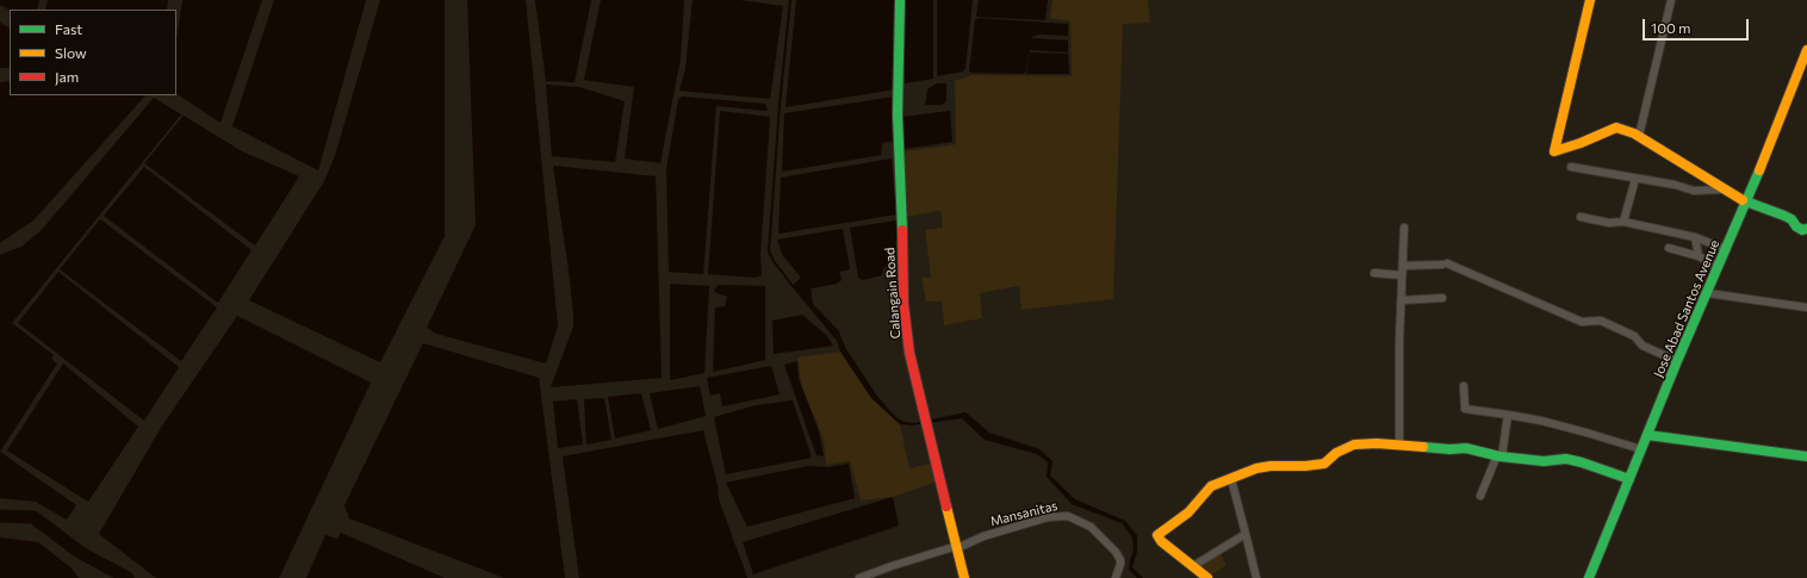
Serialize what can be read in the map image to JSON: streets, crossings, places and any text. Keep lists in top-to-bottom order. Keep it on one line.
{"streets":{"street":["Calangain Road","Jose Abad Santos Avenue","Mansanitas"]},"crossings":[["Calangain Road","Mansanitas"]],"legend":["Fast","Slow","Jam"],"scale_bar":"100 m"}
